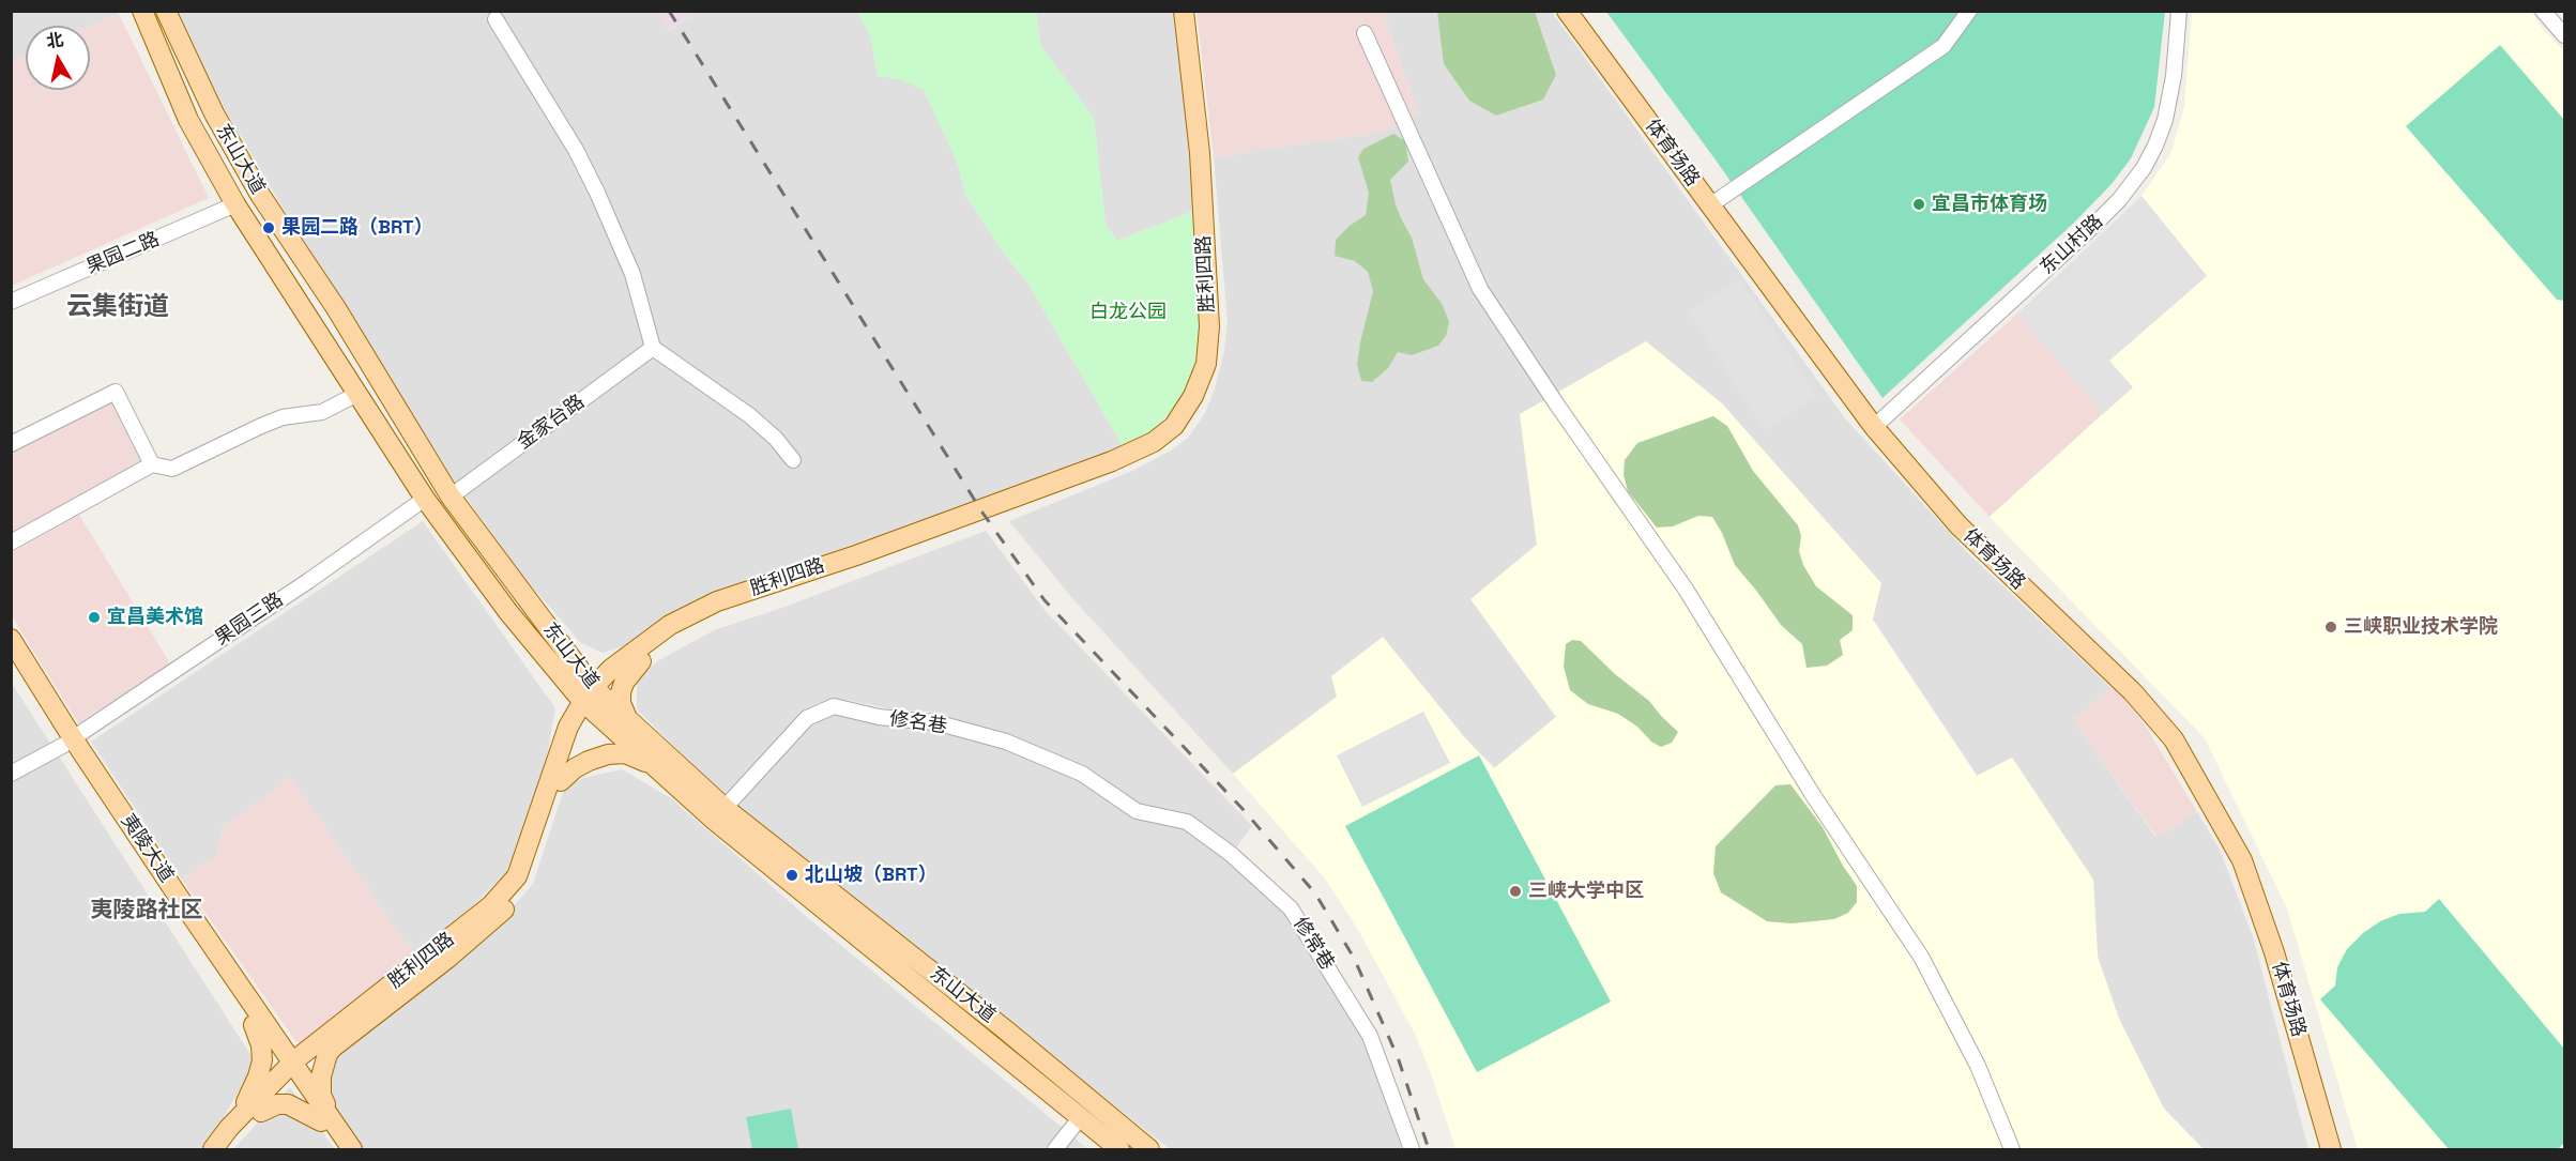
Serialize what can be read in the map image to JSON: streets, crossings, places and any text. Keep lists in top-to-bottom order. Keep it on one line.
{"streets":{"main road":["体育场路","东山大道","胜利四路","夷陵大道"],"street":["东山村路","果园二路","金家台路","果园三路","修名巷","修常巷"]},"crossings":[["体育场路","东山村路"],["东山大道","果园二路"],["东山大道","胜利四路"],["东山大道","金家台路"],["东山大道","果园三路"],["东山大道","修名巷"],["胜利四路","夷陵大道"],["果园三路","夷陵大道"],["修名巷","修常巷"]],"districts":["云集街道","夷陵路社区"],"parks":["白龙公园"],"places":["宜昌市体育场","果园二路（BRT）","宜昌美术馆","三峡职业技术学院","北山坡（BRT）","三峡大学中区"],"north":"top"}
